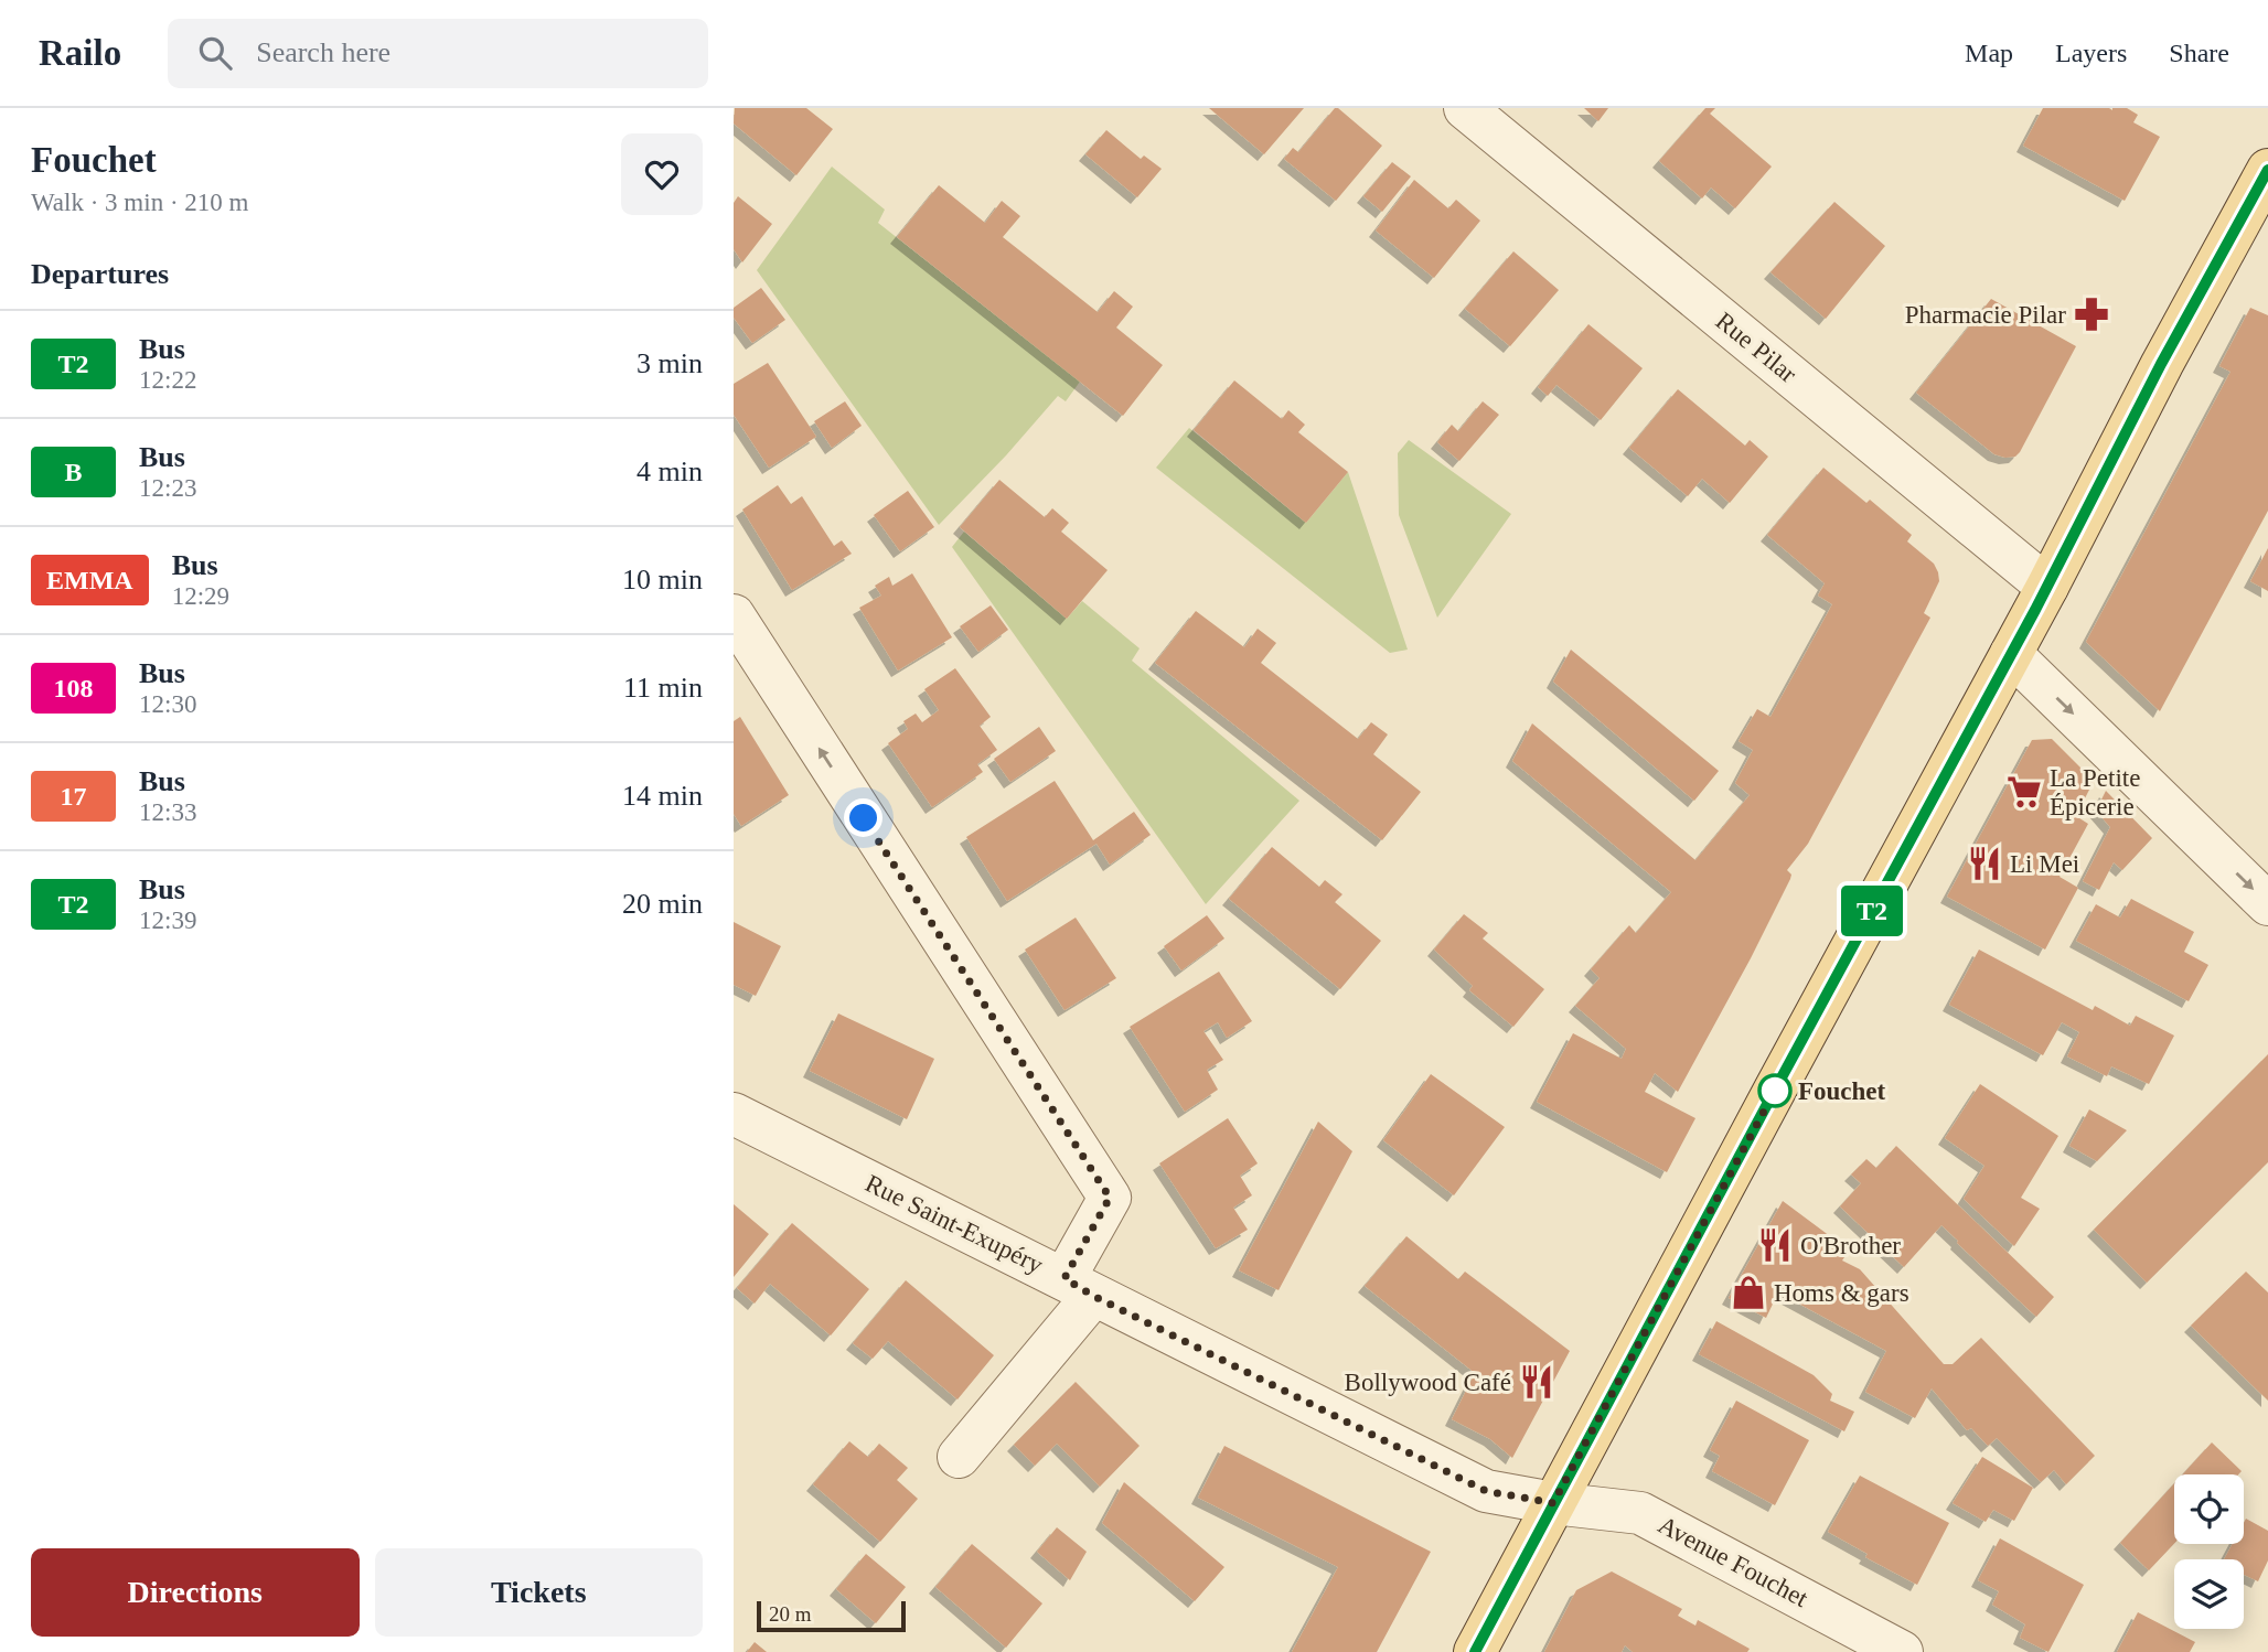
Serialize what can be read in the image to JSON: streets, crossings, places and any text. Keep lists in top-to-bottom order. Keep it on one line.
{"streets":{"street":["Rue Pilar","Rue Saint-Exupéry","Avenue Fouchet"]},"crossings":[["Rue Saint-Exupéry","Avenue Fouchet"]],"places":{"pharmacy":["Pharmacie Pilar"],"supermarket":["La Petite Épicerie"],"restaurant":["Li Mei","O'Brother","Bollywood Café"],"other":["Fouchet"],"shop":["Homs & gars"]},"lines":["bus line T2"],"scale_bar":"20 m","page":{"header":"Railo","search":"Search here","nav":["Map","Layers","Share"],"heading":[["Fouchet","Walk · 3 min · 210 m"],"Departures"],"on_map":"T2","list":[{"mark":"T2","name":"Bus","note":"12:22","value":"3 min"},{"mark":"B","name":"Bus","note":"12:23","value":"4 min"},{"mark":"EMMA","name":"Bus","note":"12:29","value":"10 min"},{"mark":"108","name":"Bus","note":"12:30","value":"11 min"},{"mark":"17","name":"Bus","note":"12:33","value":"14 min"},{"mark":"T2","name":"Bus","note":"12:39","value":"20 min"}],"buttons":["Directions","Tickets"],"scale":"20 m"}}
